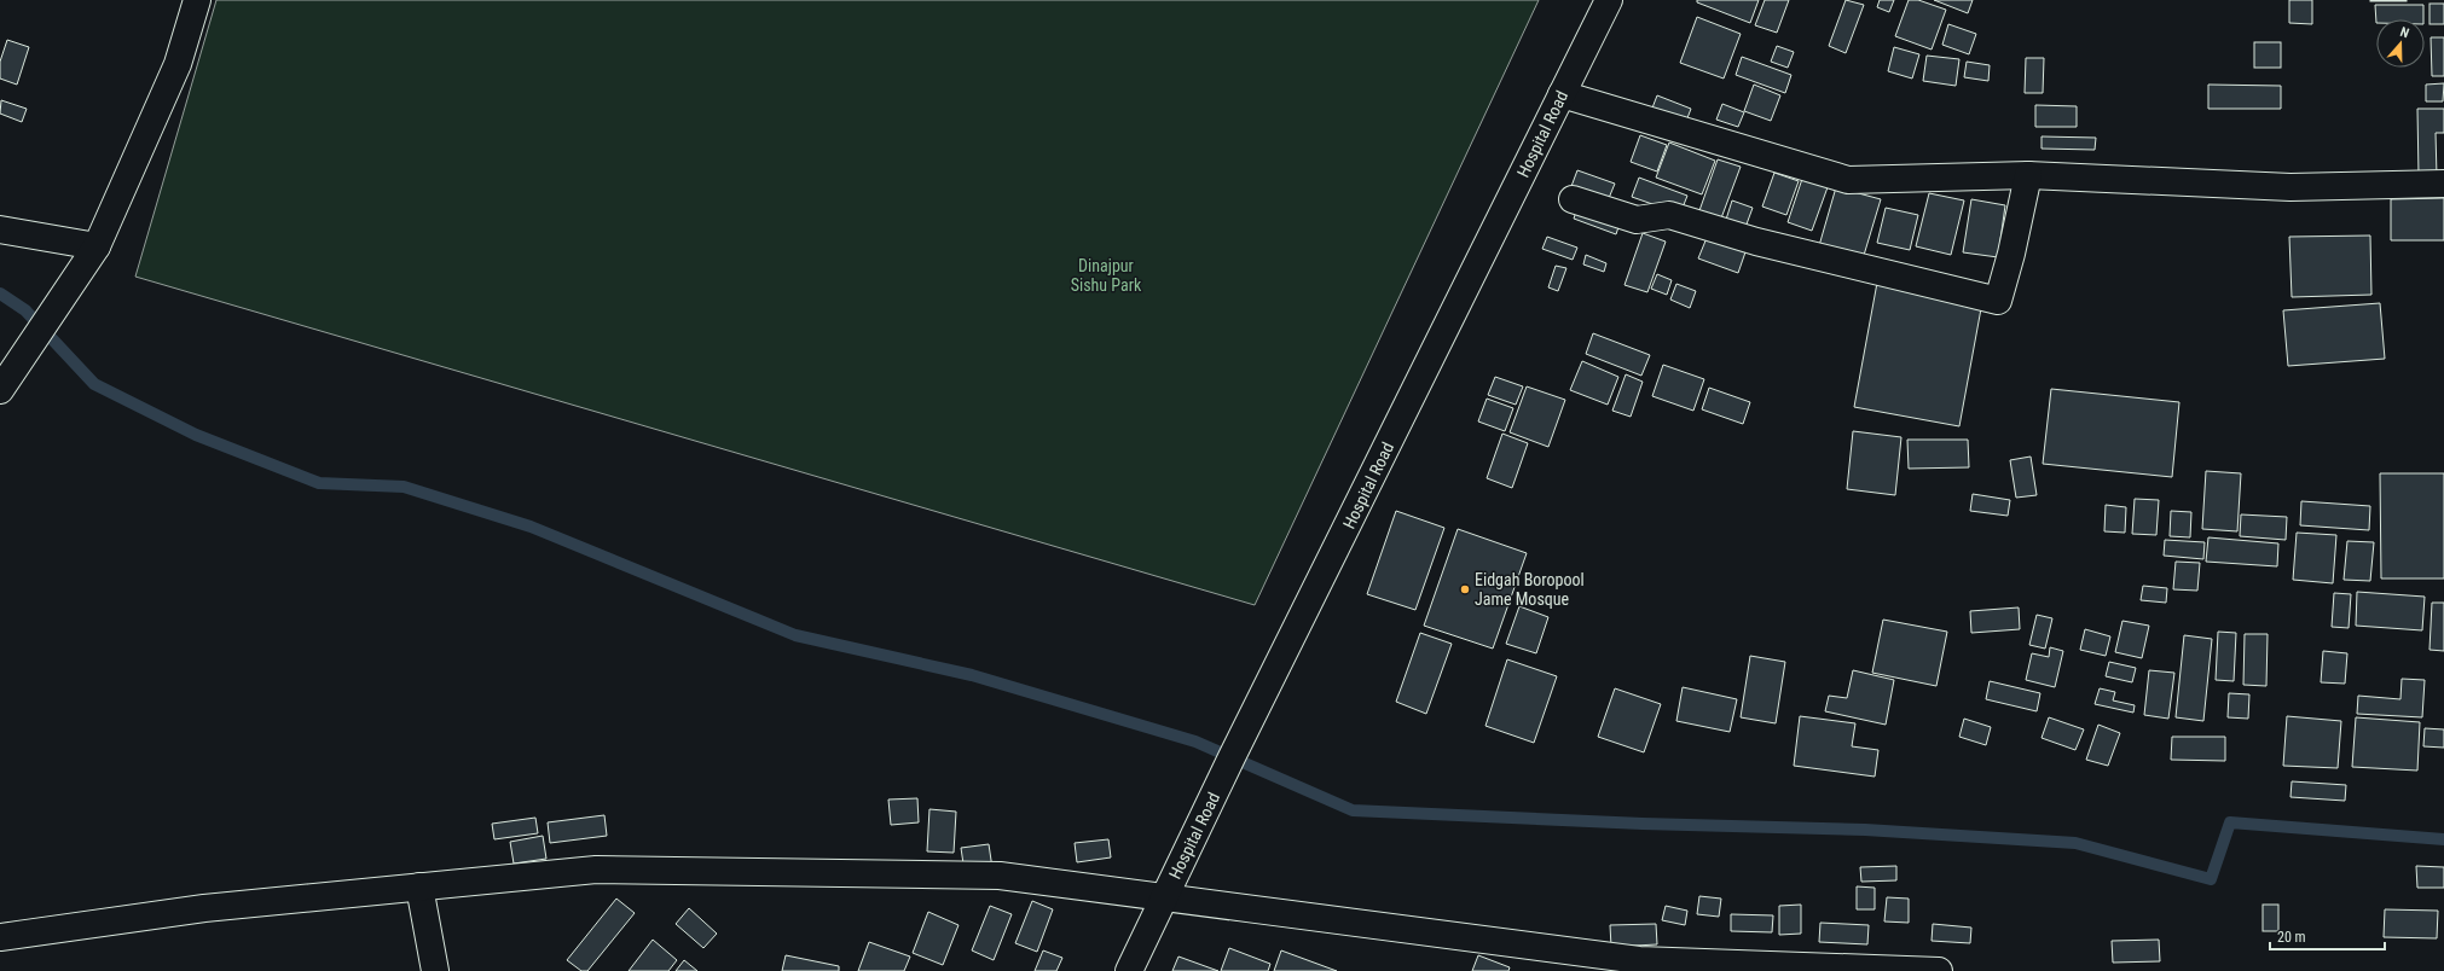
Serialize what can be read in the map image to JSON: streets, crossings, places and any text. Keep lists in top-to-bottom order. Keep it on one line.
{"streets":{"street":["Hospital Road"]},"parks":["Dinajpur Sishu Park"],"places":["Eidgah Boropool Jame Mosque"],"scale_bar":"20 m","north":"top"}
